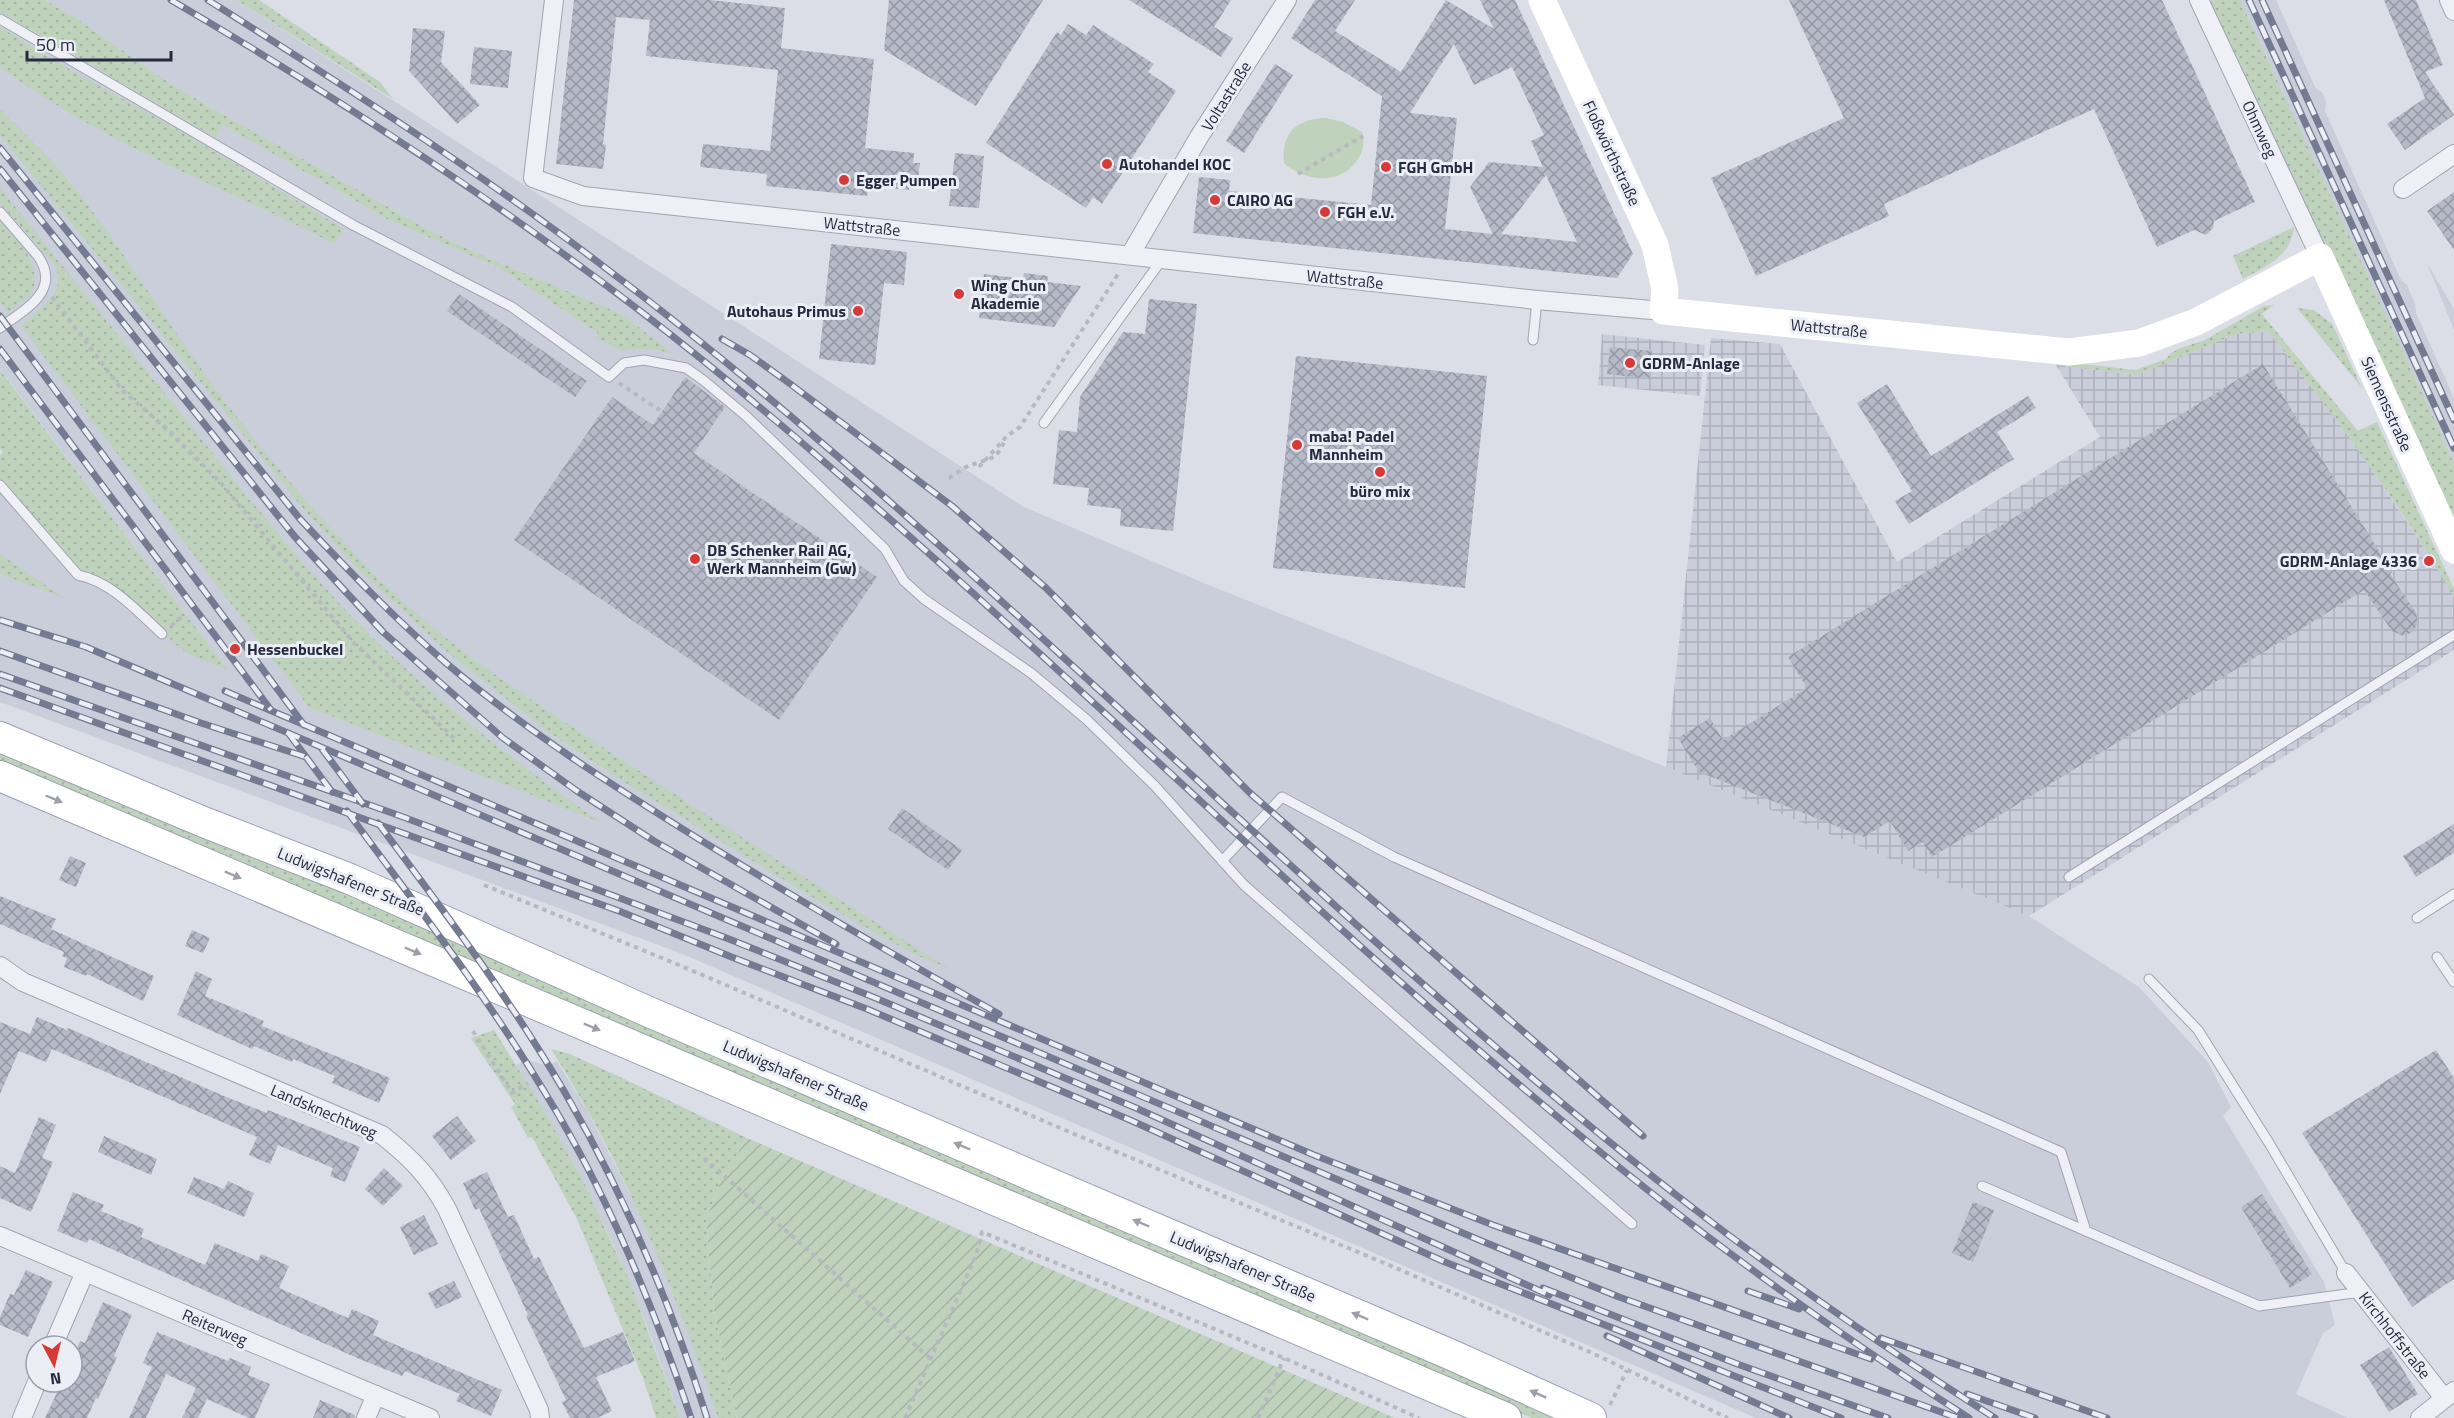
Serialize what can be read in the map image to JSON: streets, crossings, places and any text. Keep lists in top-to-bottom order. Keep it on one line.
{"streets":{"main road":["Ludwigshafener Straße"],"street":["Voltastraße","Ohmweg","Floßwörthstraße","Wattstraße","Siemensstraße","Landsknechtweg","Reiterweg","Kirchhoffstraße"]},"crossings":[["Voltastraße","Wattstraße"],["Ohmweg","Wattstraße"],["Ohmweg","Siemensstraße"],["Floßwörthstraße","Wattstraße"],["Wattstraße","Siemensstraße"]],"places":["Autohandel KOC","FGH GmbH","Egger Pumpen","CAIRO AG","FGH e.V.","Wing Chun Akademie","Autohaus Primus","GDRM-Anlage","maba! Padel Mannheim","büro mix","DB Schenker Rail AG, Werk Mannheim (Gw)","GDRM-Anlage 4336","Hessenbuckel"],"scale_bar":"50 m","north":"bottom"}
